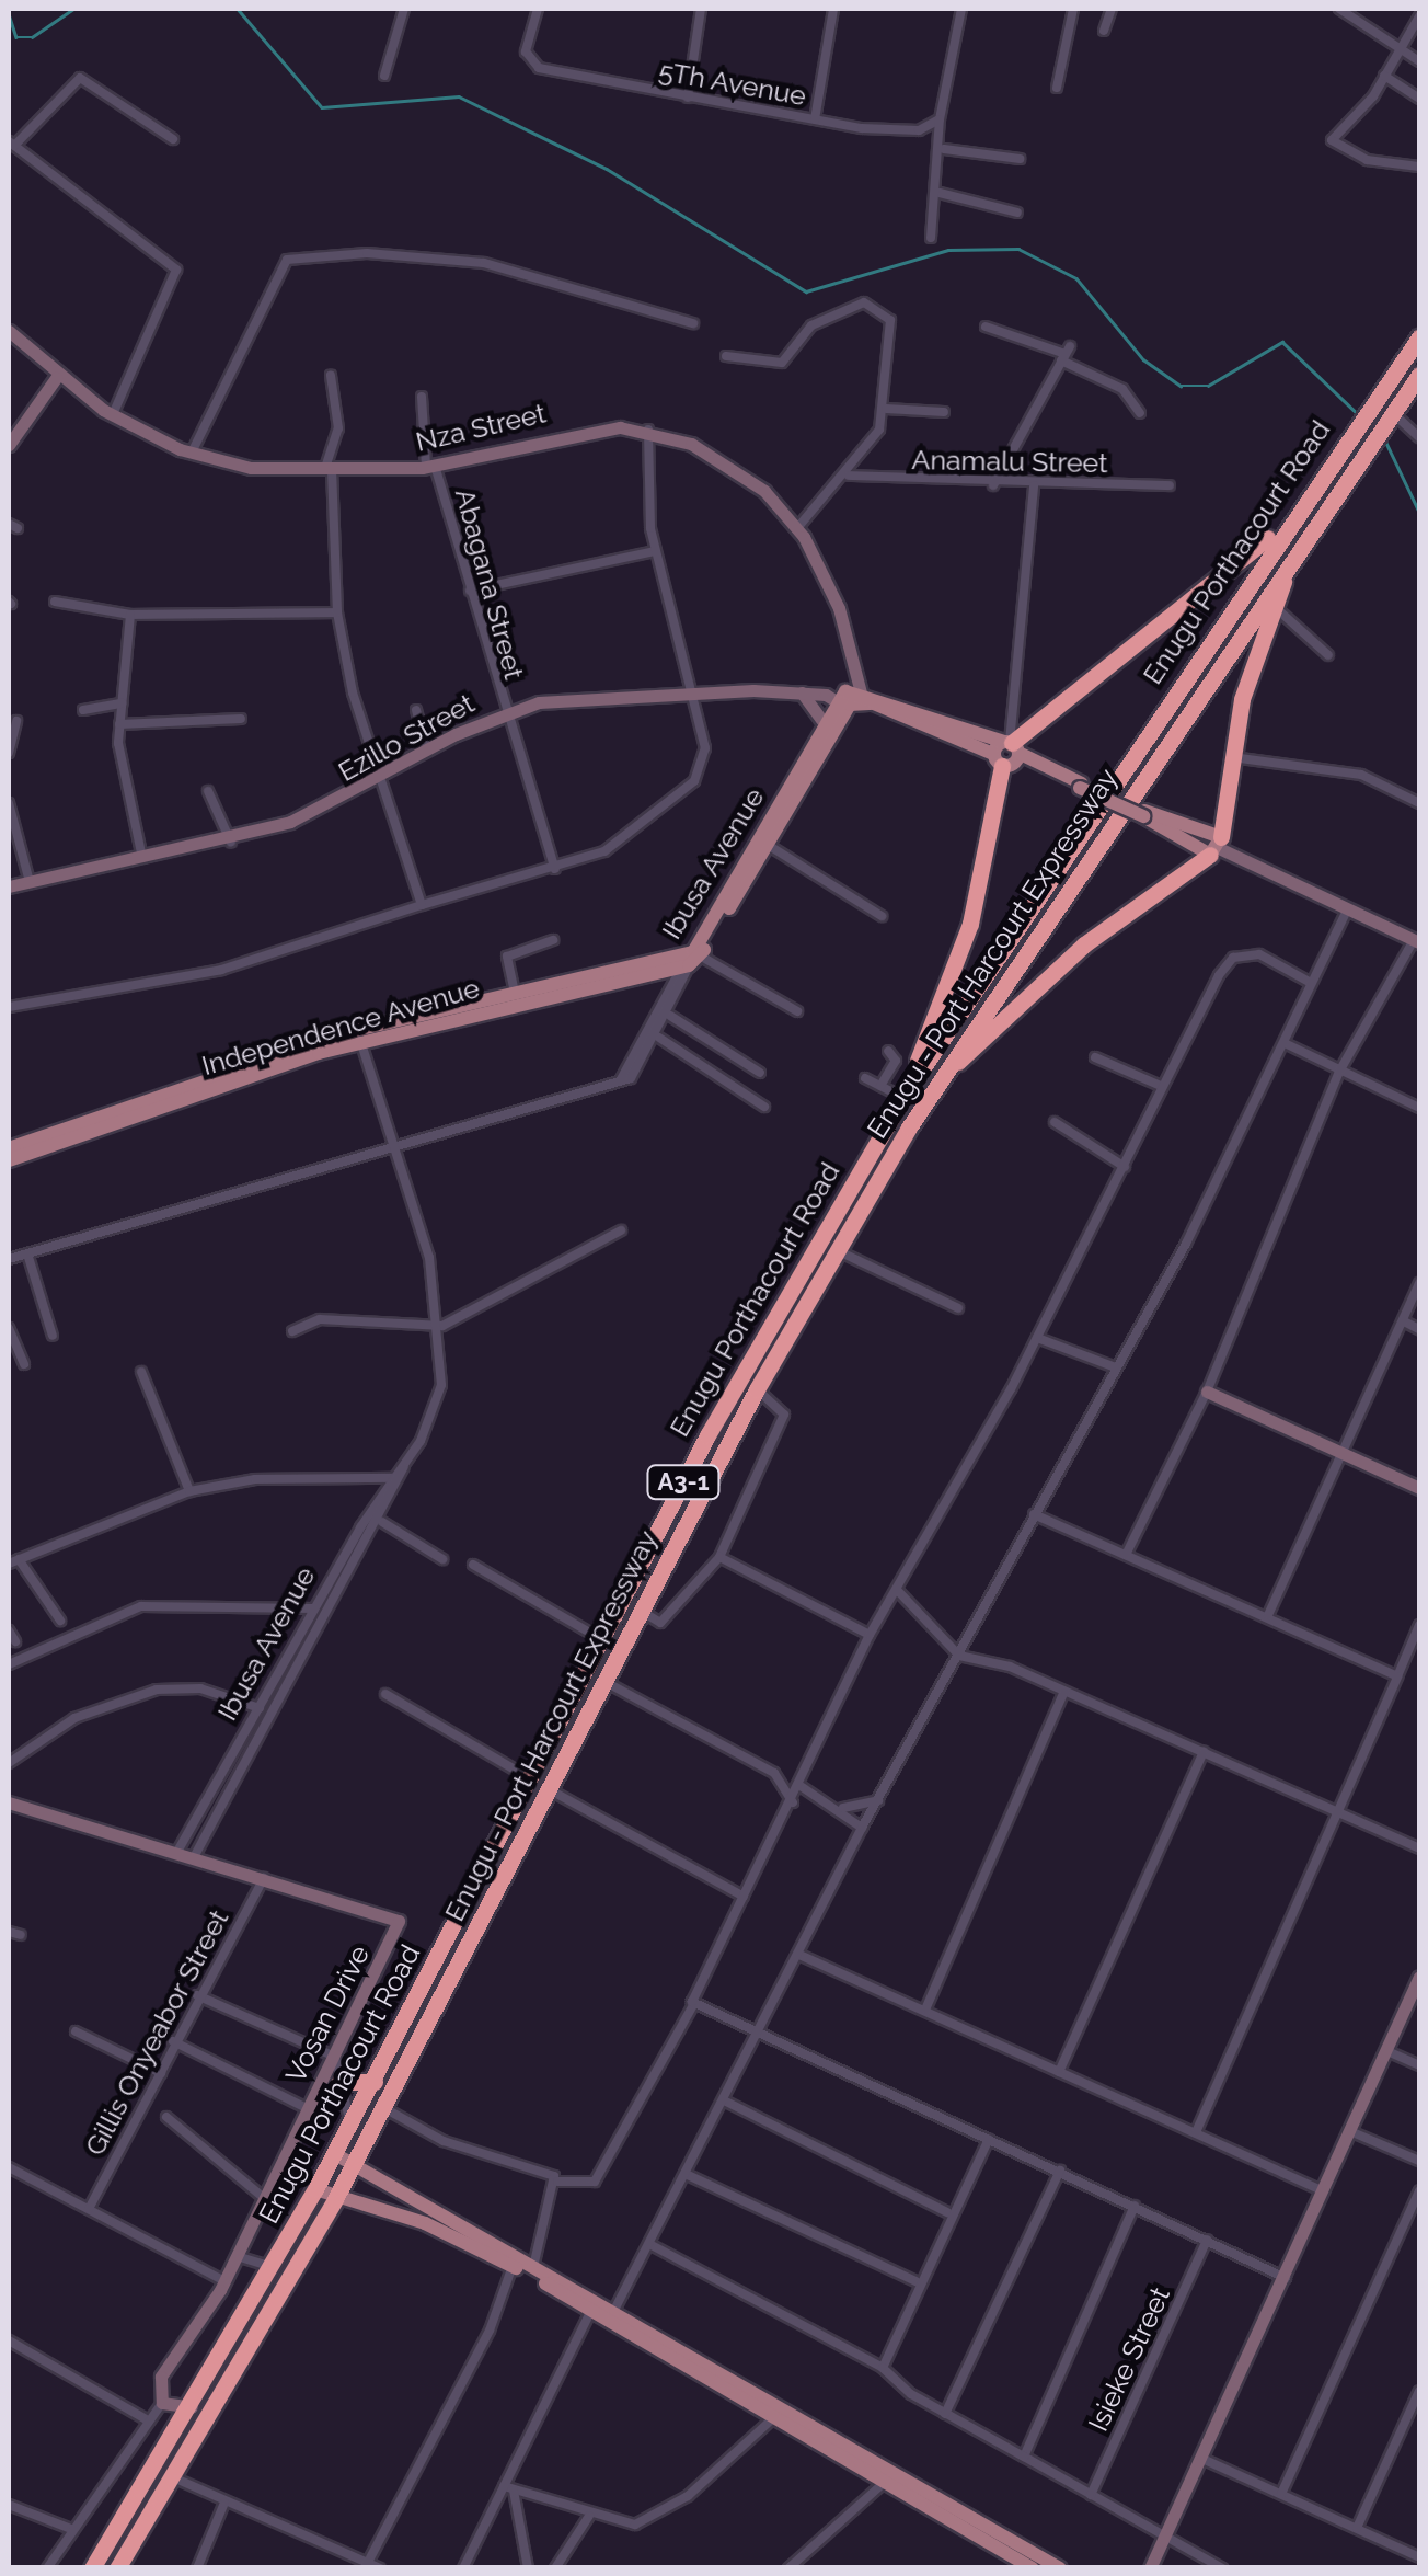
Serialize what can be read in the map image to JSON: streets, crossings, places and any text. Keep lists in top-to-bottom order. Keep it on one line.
{"streets":{"highway":["Enugu Porthacourt Road","Enugu - Port Harcourt Expressway","A3-1"],"main road":["Ezillo Street","Ibusa Avenue","Independence Avenue"],"street":["5Th Avenue","Nza Street","Anamalu Street","Abagana Street","Vosan Drive","Gillis Onyeabor Street","Isieke Street"]},"crossings":[["Nza Street","Abagana Street"],["Nza Street","Ezillo Street"],["Nza Street","Ibusa Avenue"],["Abagana Street","Ezillo Street"],["Ezillo Street","Ibusa Avenue"],["Ibusa Avenue","Independence Avenue"],["Ibusa Avenue","Vosan Drive"],["Vosan Drive","Gillis Onyeabor Street"]]}
